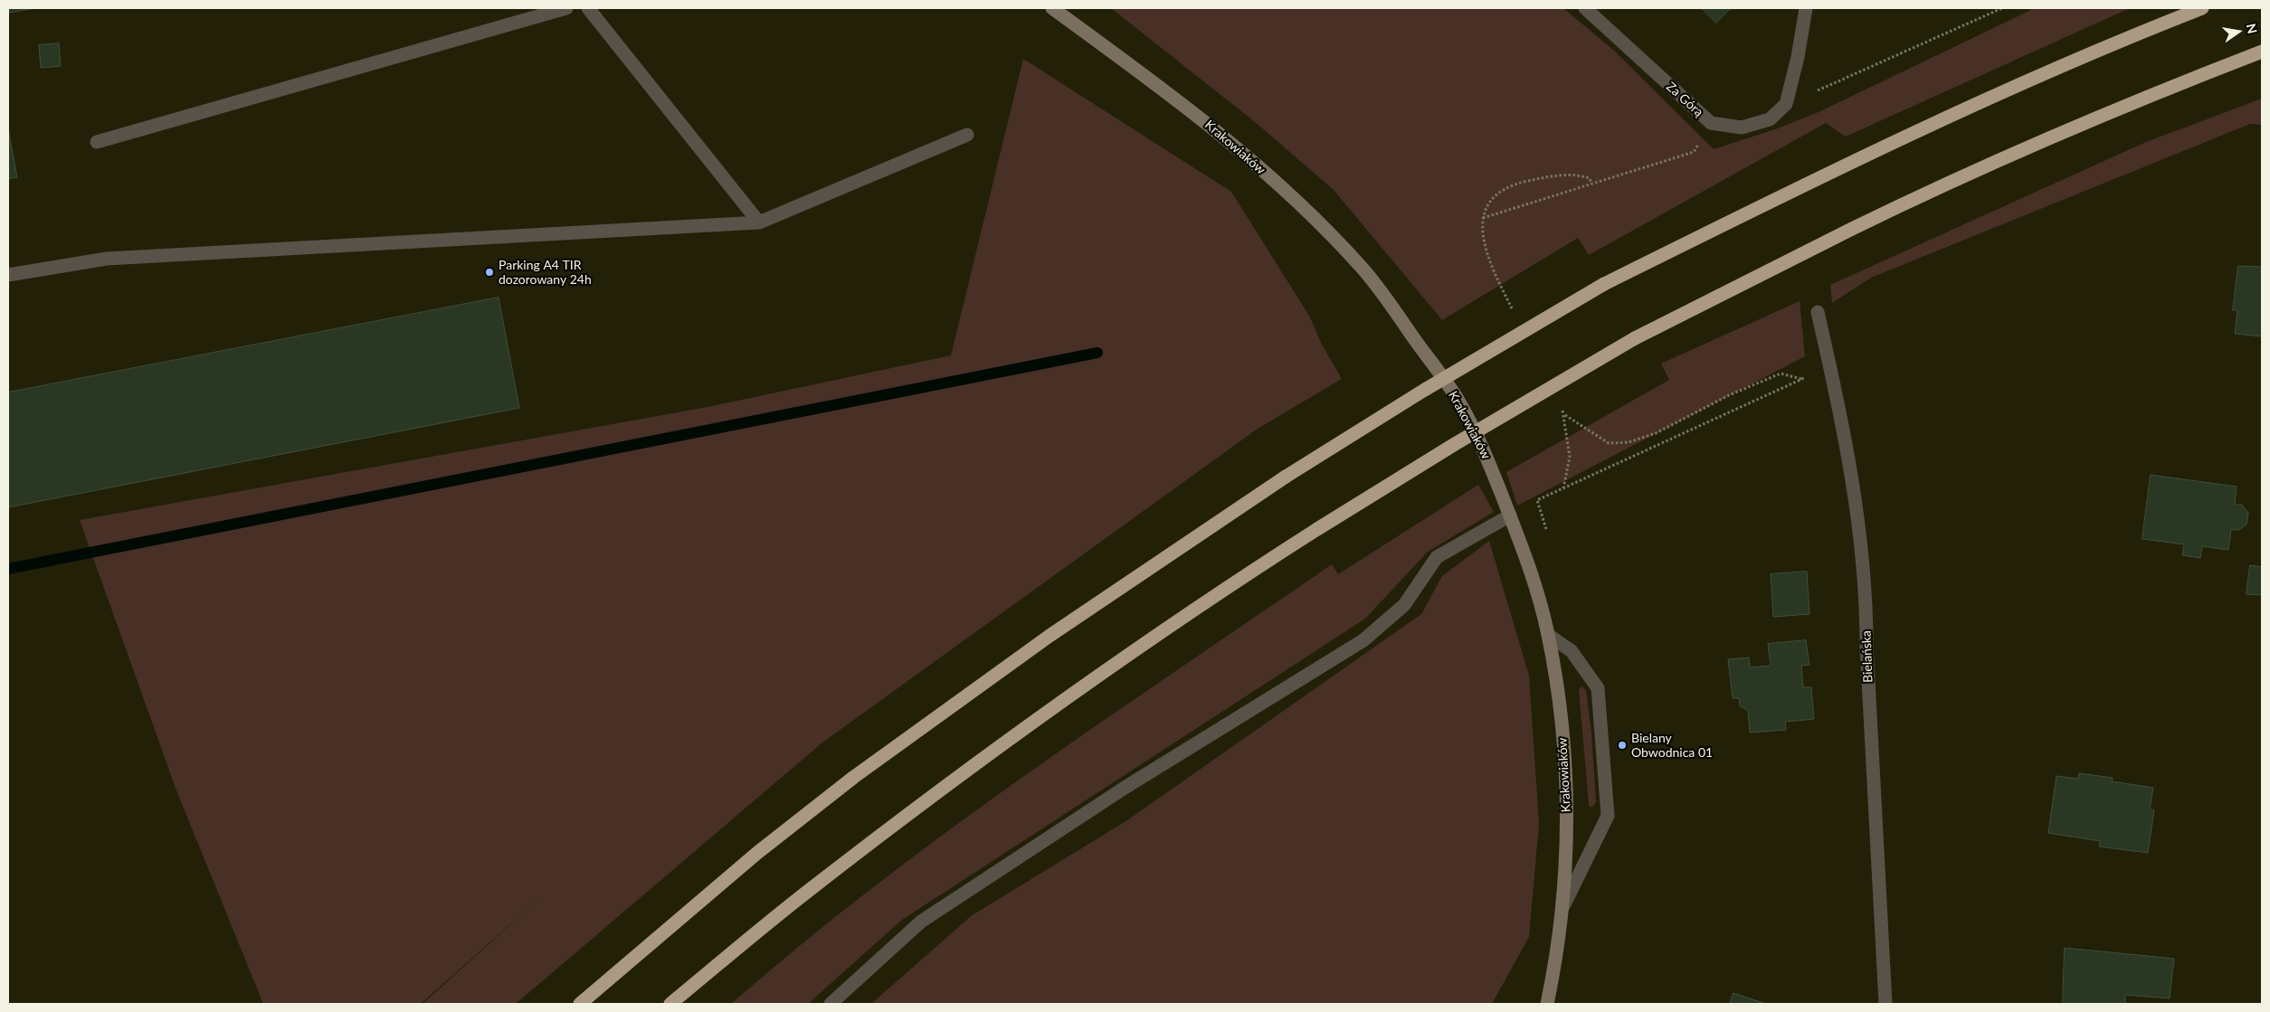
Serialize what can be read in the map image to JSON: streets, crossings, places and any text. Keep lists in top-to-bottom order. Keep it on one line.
{"streets":{"main road":["Krakowiaków"],"street":["Za Górą","Bielańska"]},"places":["Parking A4 TIR dozorowany 24h","Bielany Obwodnica 01"],"north":"right"}
